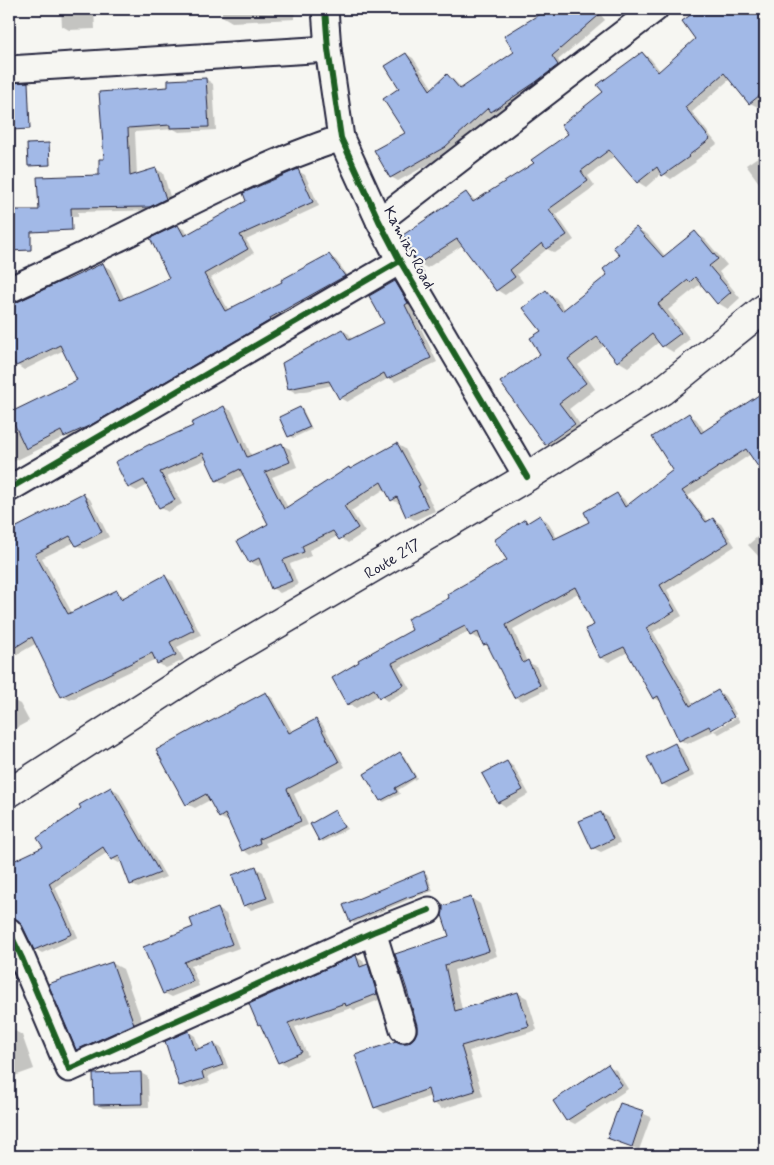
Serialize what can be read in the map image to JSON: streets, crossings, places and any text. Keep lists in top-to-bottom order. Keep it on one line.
{"streets":{"main road":["Route 217"],"street":["Kamias Road"]},"crossings":[["Kamias Road","Route 217"]]}
